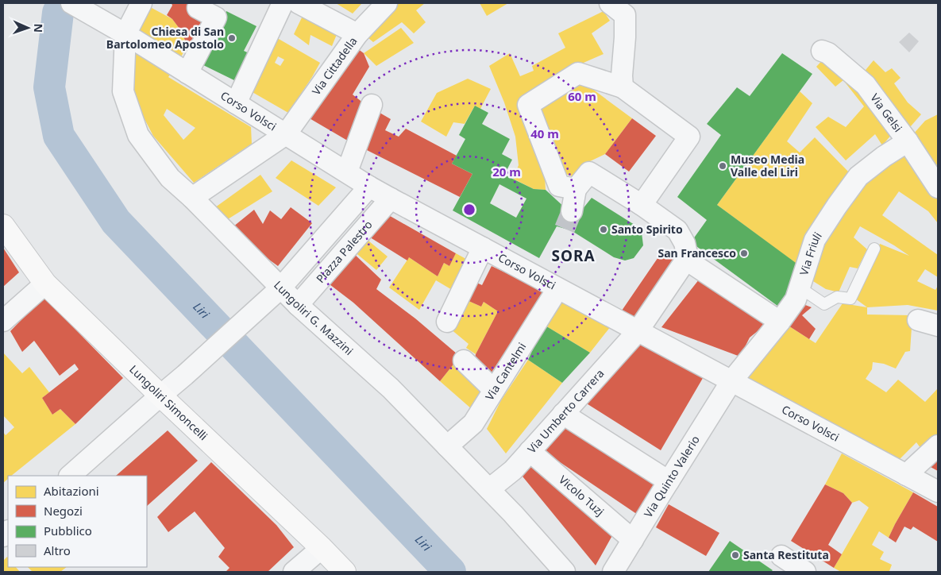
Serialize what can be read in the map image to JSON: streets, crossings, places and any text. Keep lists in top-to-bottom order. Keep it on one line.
{"streets":{"main road":["Lungoliri Simoncelli"],"street":["Via Cittadella","Corso Volsci","Via Gelsi","Piazza Palestro","Via Friuli","Lungoliri G. Mazzini","Via Cantelmi","Via Umberto Carrera","Via Quinto Valerio","Vicolo Tuzj"]},"crossings":[["Via Cittadella","Corso Volsci"],["Corso Volsci","Piazza Palestro"],["Corso Volsci","Via Friuli"],["Corso Volsci","Lungoliri G. Mazzini"],["Corso Volsci","Via Cantelmi"],["Corso Volsci","Via Umberto Carrera"],["Corso Volsci","Via Quinto Valerio"],["Via Gelsi","Via Friuli"],["Piazza Palestro","Lungoliri G. Mazzini"],["Via Friuli","Via Quinto Valerio"],["Lungoliri G. Mazzini","Via Cantelmi"],["Lungoliri G. Mazzini","Via Umberto Carrera"],["Via Umberto Carrera","Vicolo Tuzj"],["Via Quinto Valerio","Vicolo Tuzj"]],"districts":["SORA"],"water":["Liri"],"places":["Chiesa di San Bartolomeo Apostolo","Museo Media Valle del Liri","Santo Spirito","San Francesco","Santa Restituta"],"legend":["Abitazioni","Negozi","Pubblico","Altro"],"north":"right","rings":["60 m","40 m","20 m"]}
